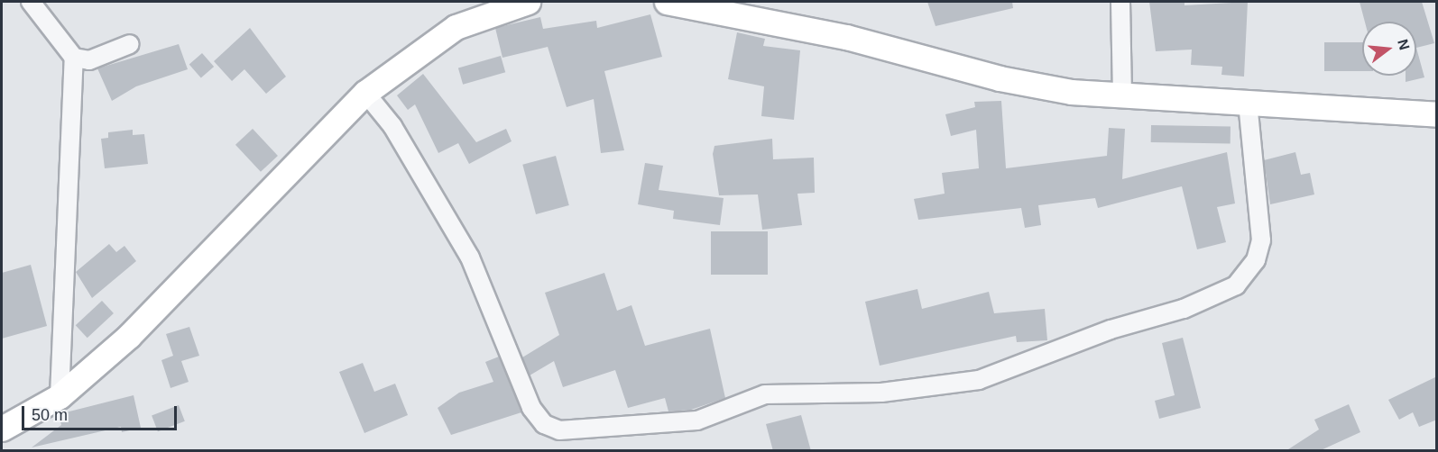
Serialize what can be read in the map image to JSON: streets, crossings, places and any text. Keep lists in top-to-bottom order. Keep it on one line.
{"scale_bar":"50 m","north":"right"}
